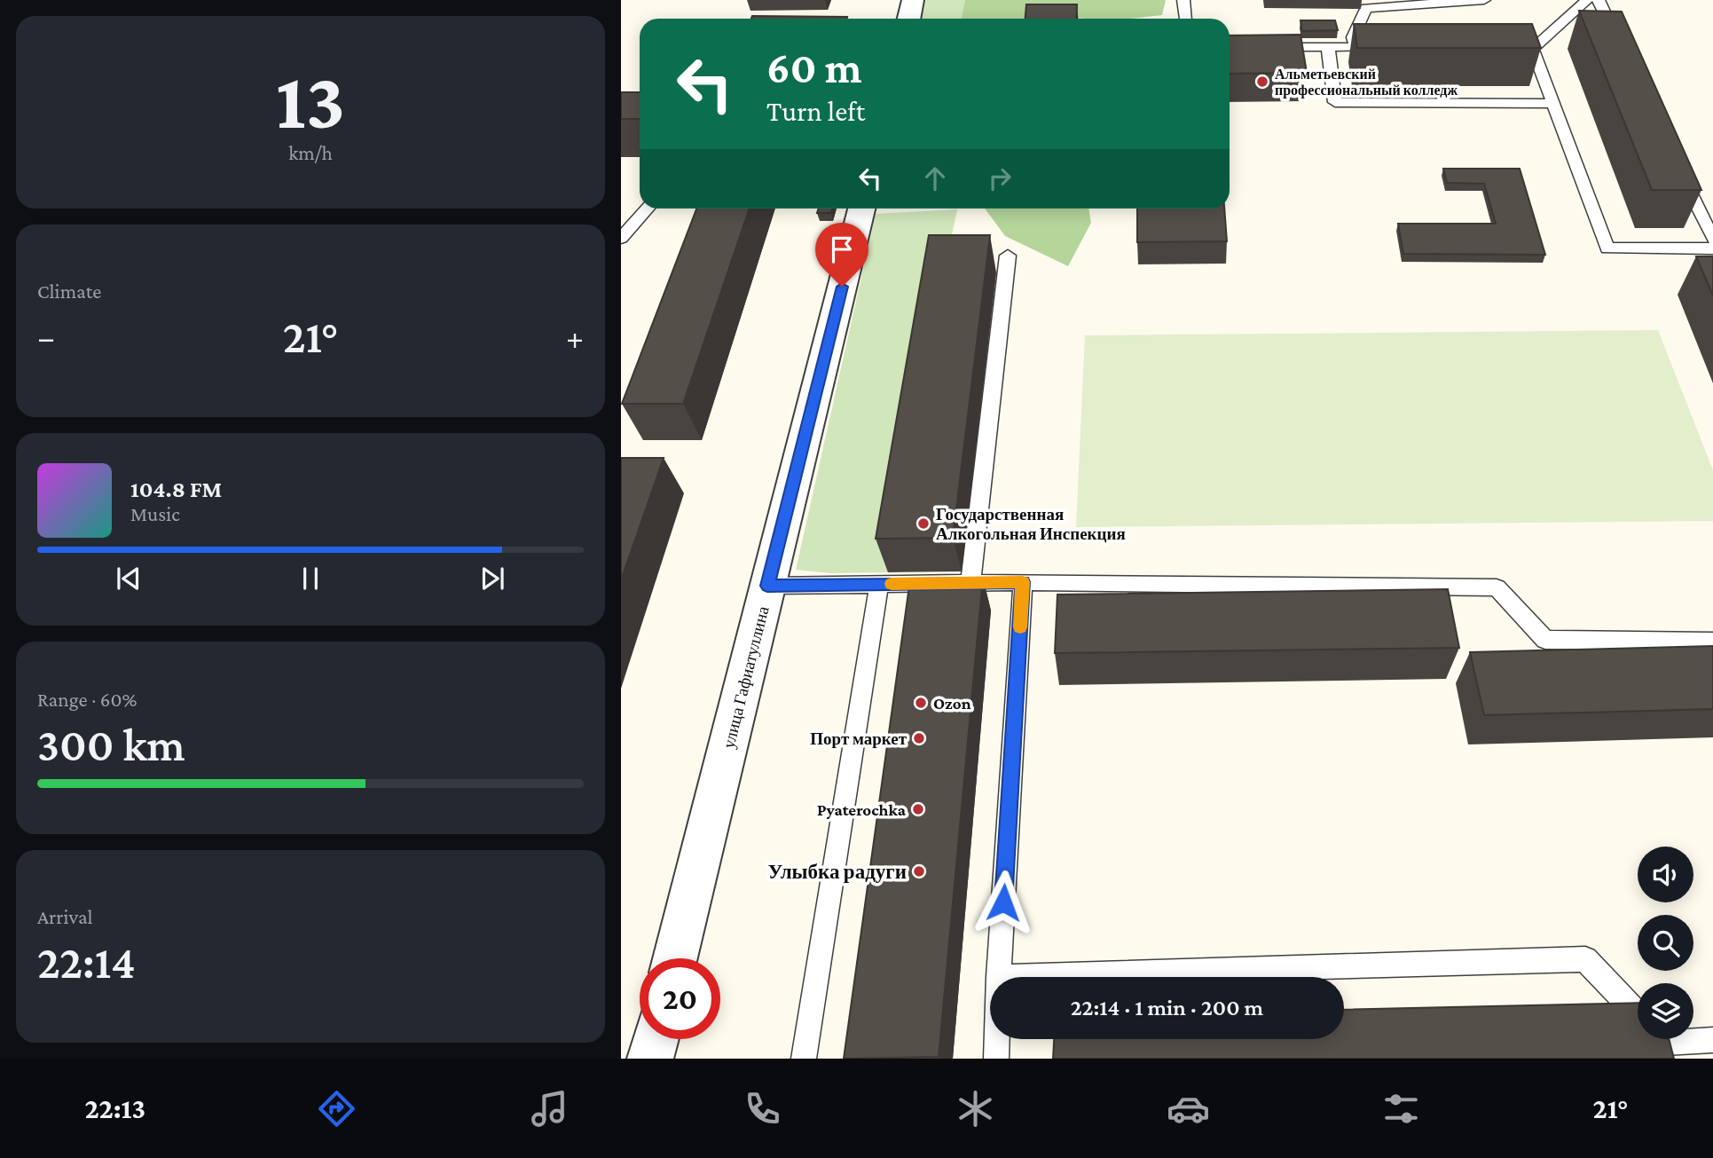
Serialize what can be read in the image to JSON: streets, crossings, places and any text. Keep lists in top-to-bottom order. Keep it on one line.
{"streets":{"street":["улица Гафиатуллина"]},"places":["Альметьевский профессиональный колледж","Государственная Алкогольная Инспекция","Ozon","Порт маркет","Pyaterochka","Улыбка радуги"],"page":{"tile":[["13","km/h"],"Climate",["Range · 60%","300 km"],["Arrival","22:14"]],"turn":["60 m","Turn left"],"heat":["−","21°","+"],"song":["104.8 FM","Music"],"limit":"20","trip":"22:14 · 1 min · 200 m","tabs":["22:13","21°"]}}
